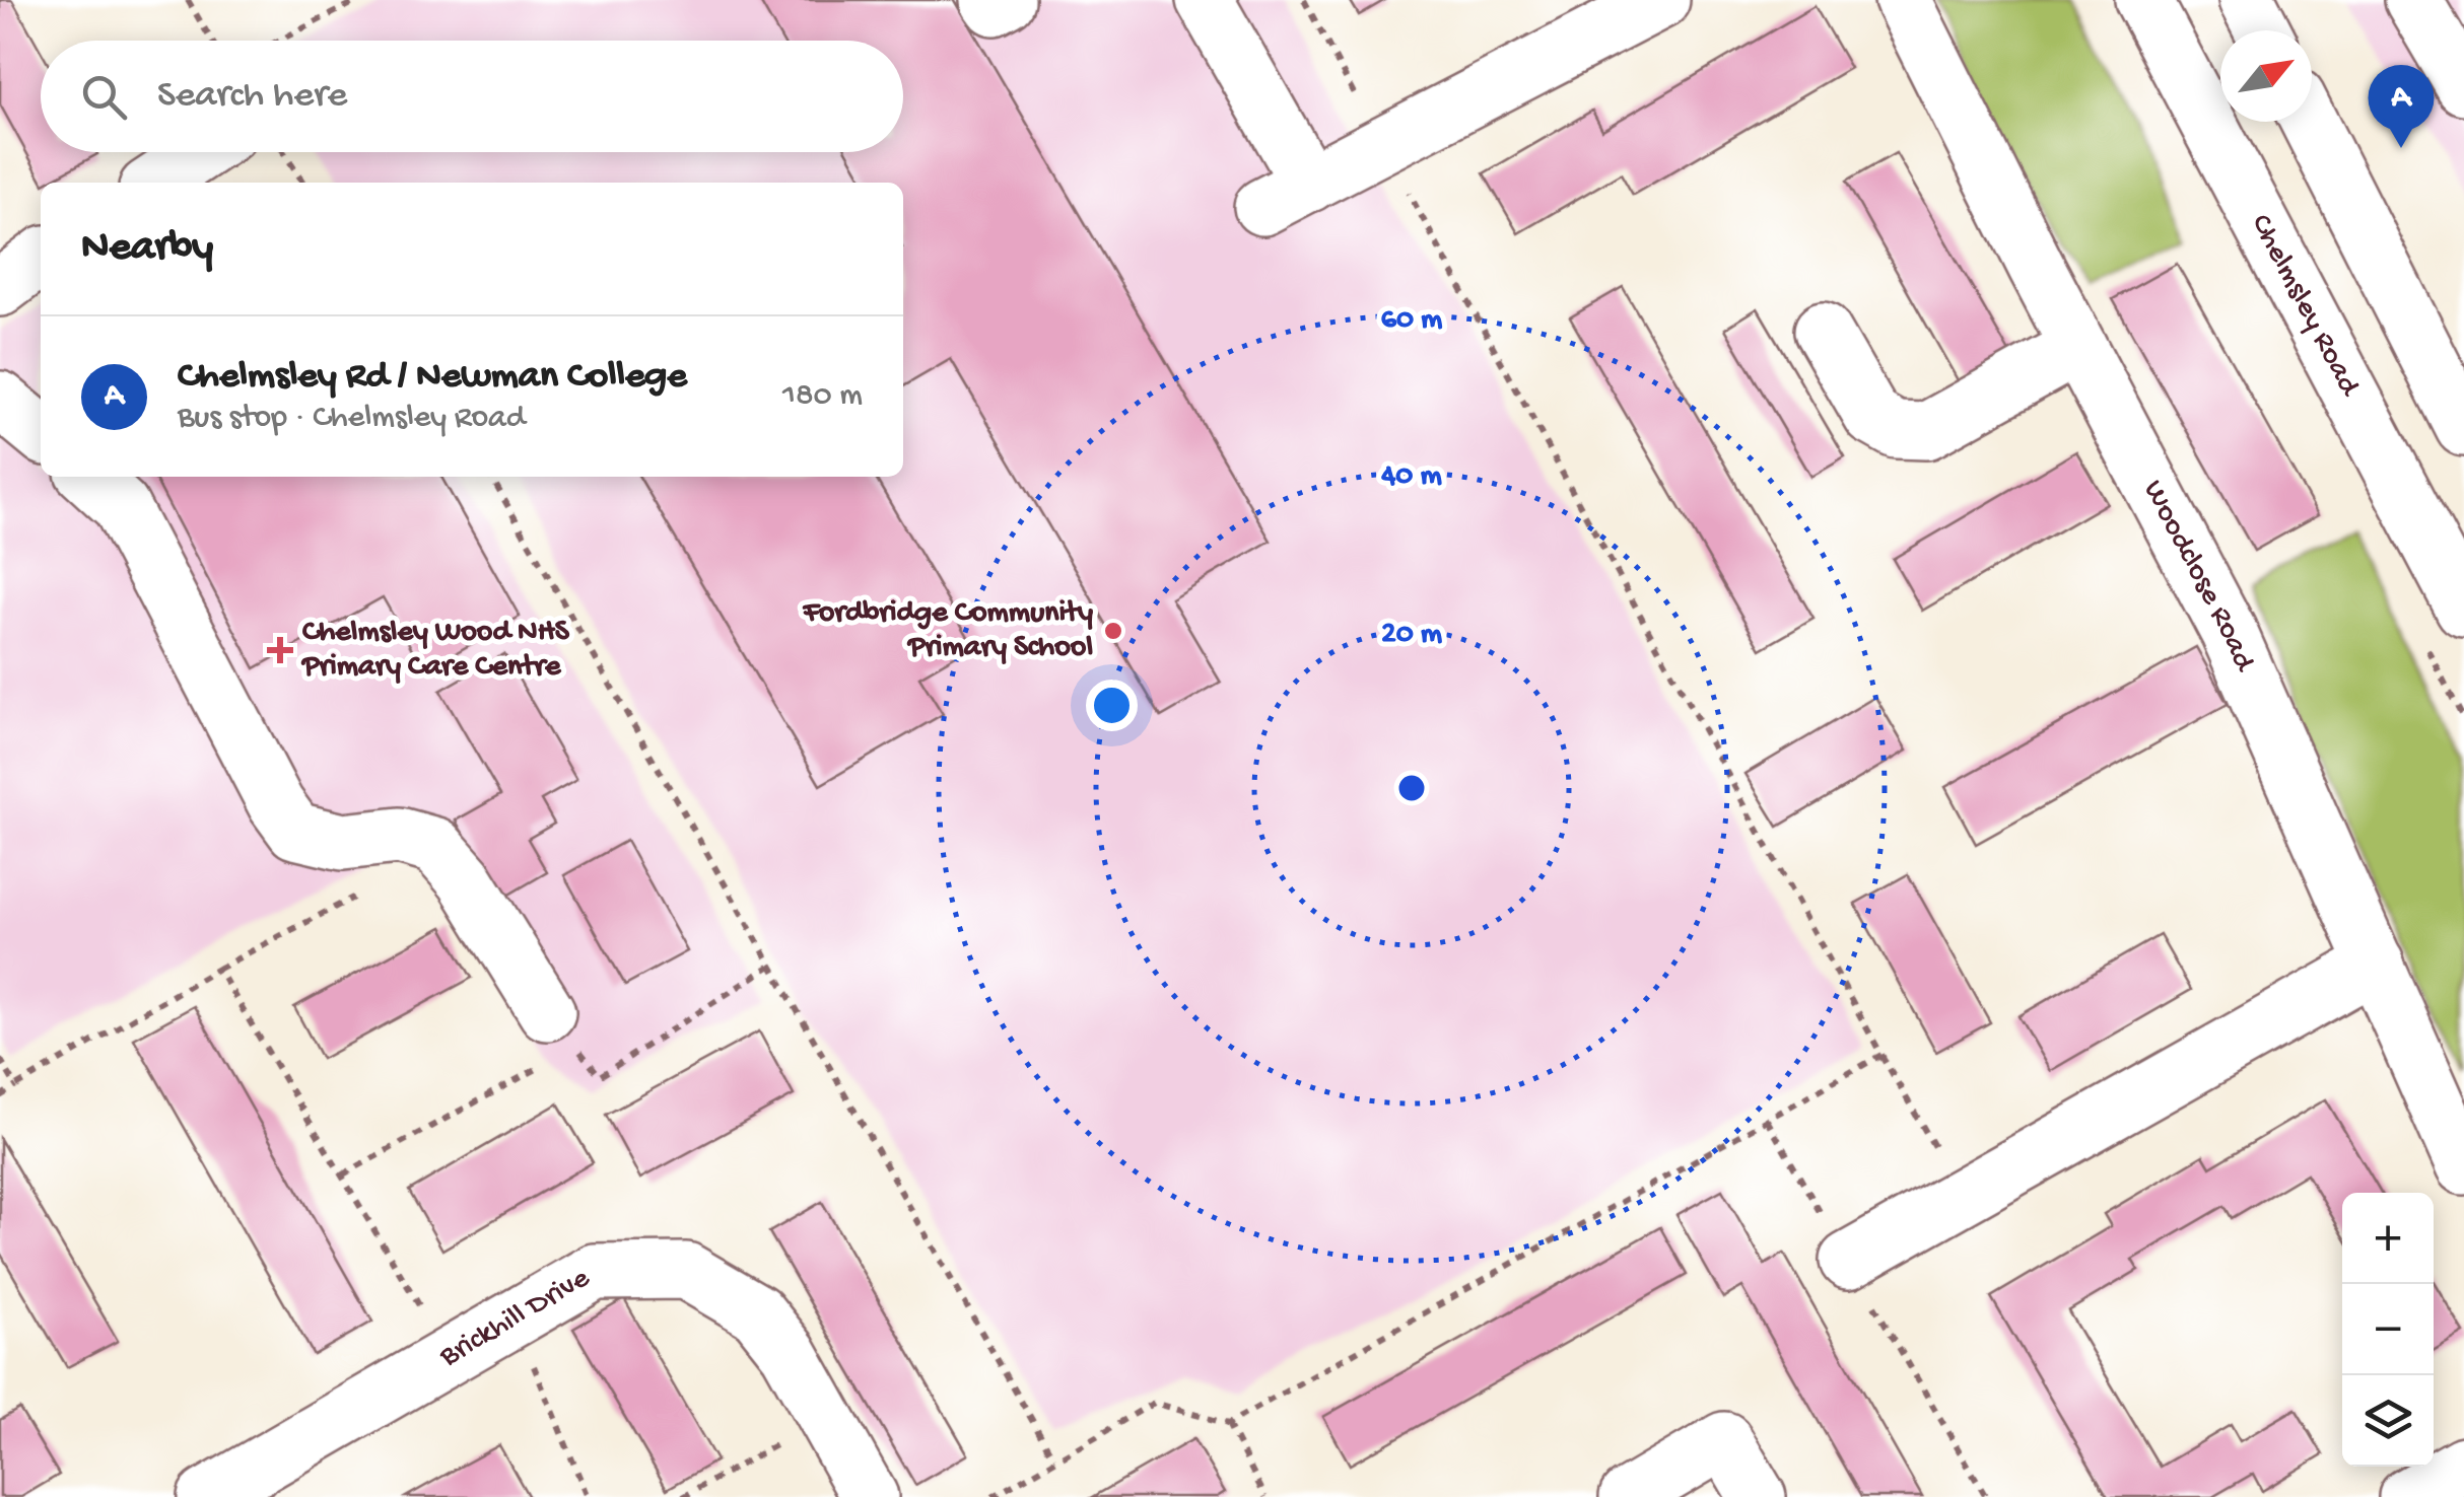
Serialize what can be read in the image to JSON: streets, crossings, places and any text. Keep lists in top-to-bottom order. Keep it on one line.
{"streets":{"street":["Chelmsley Road","Woodclose Road","Brickhill Drive"]},"places":{"other":["Fordbridge Community Primary School"],"health":["Chelmsley Wood NHS Primary Care Centre"]},"north":"top right","page":{"search":"Search here","pins":"A","heading":"Nearby","list":[{"mark":"A","name":"Chelmsley Rd / Newman College","note":"Bus stop · Chelmsley Road","value":"180 m"}],"map_buttons":["+","−"]},"rings":["60 m","40 m","20 m"]}
